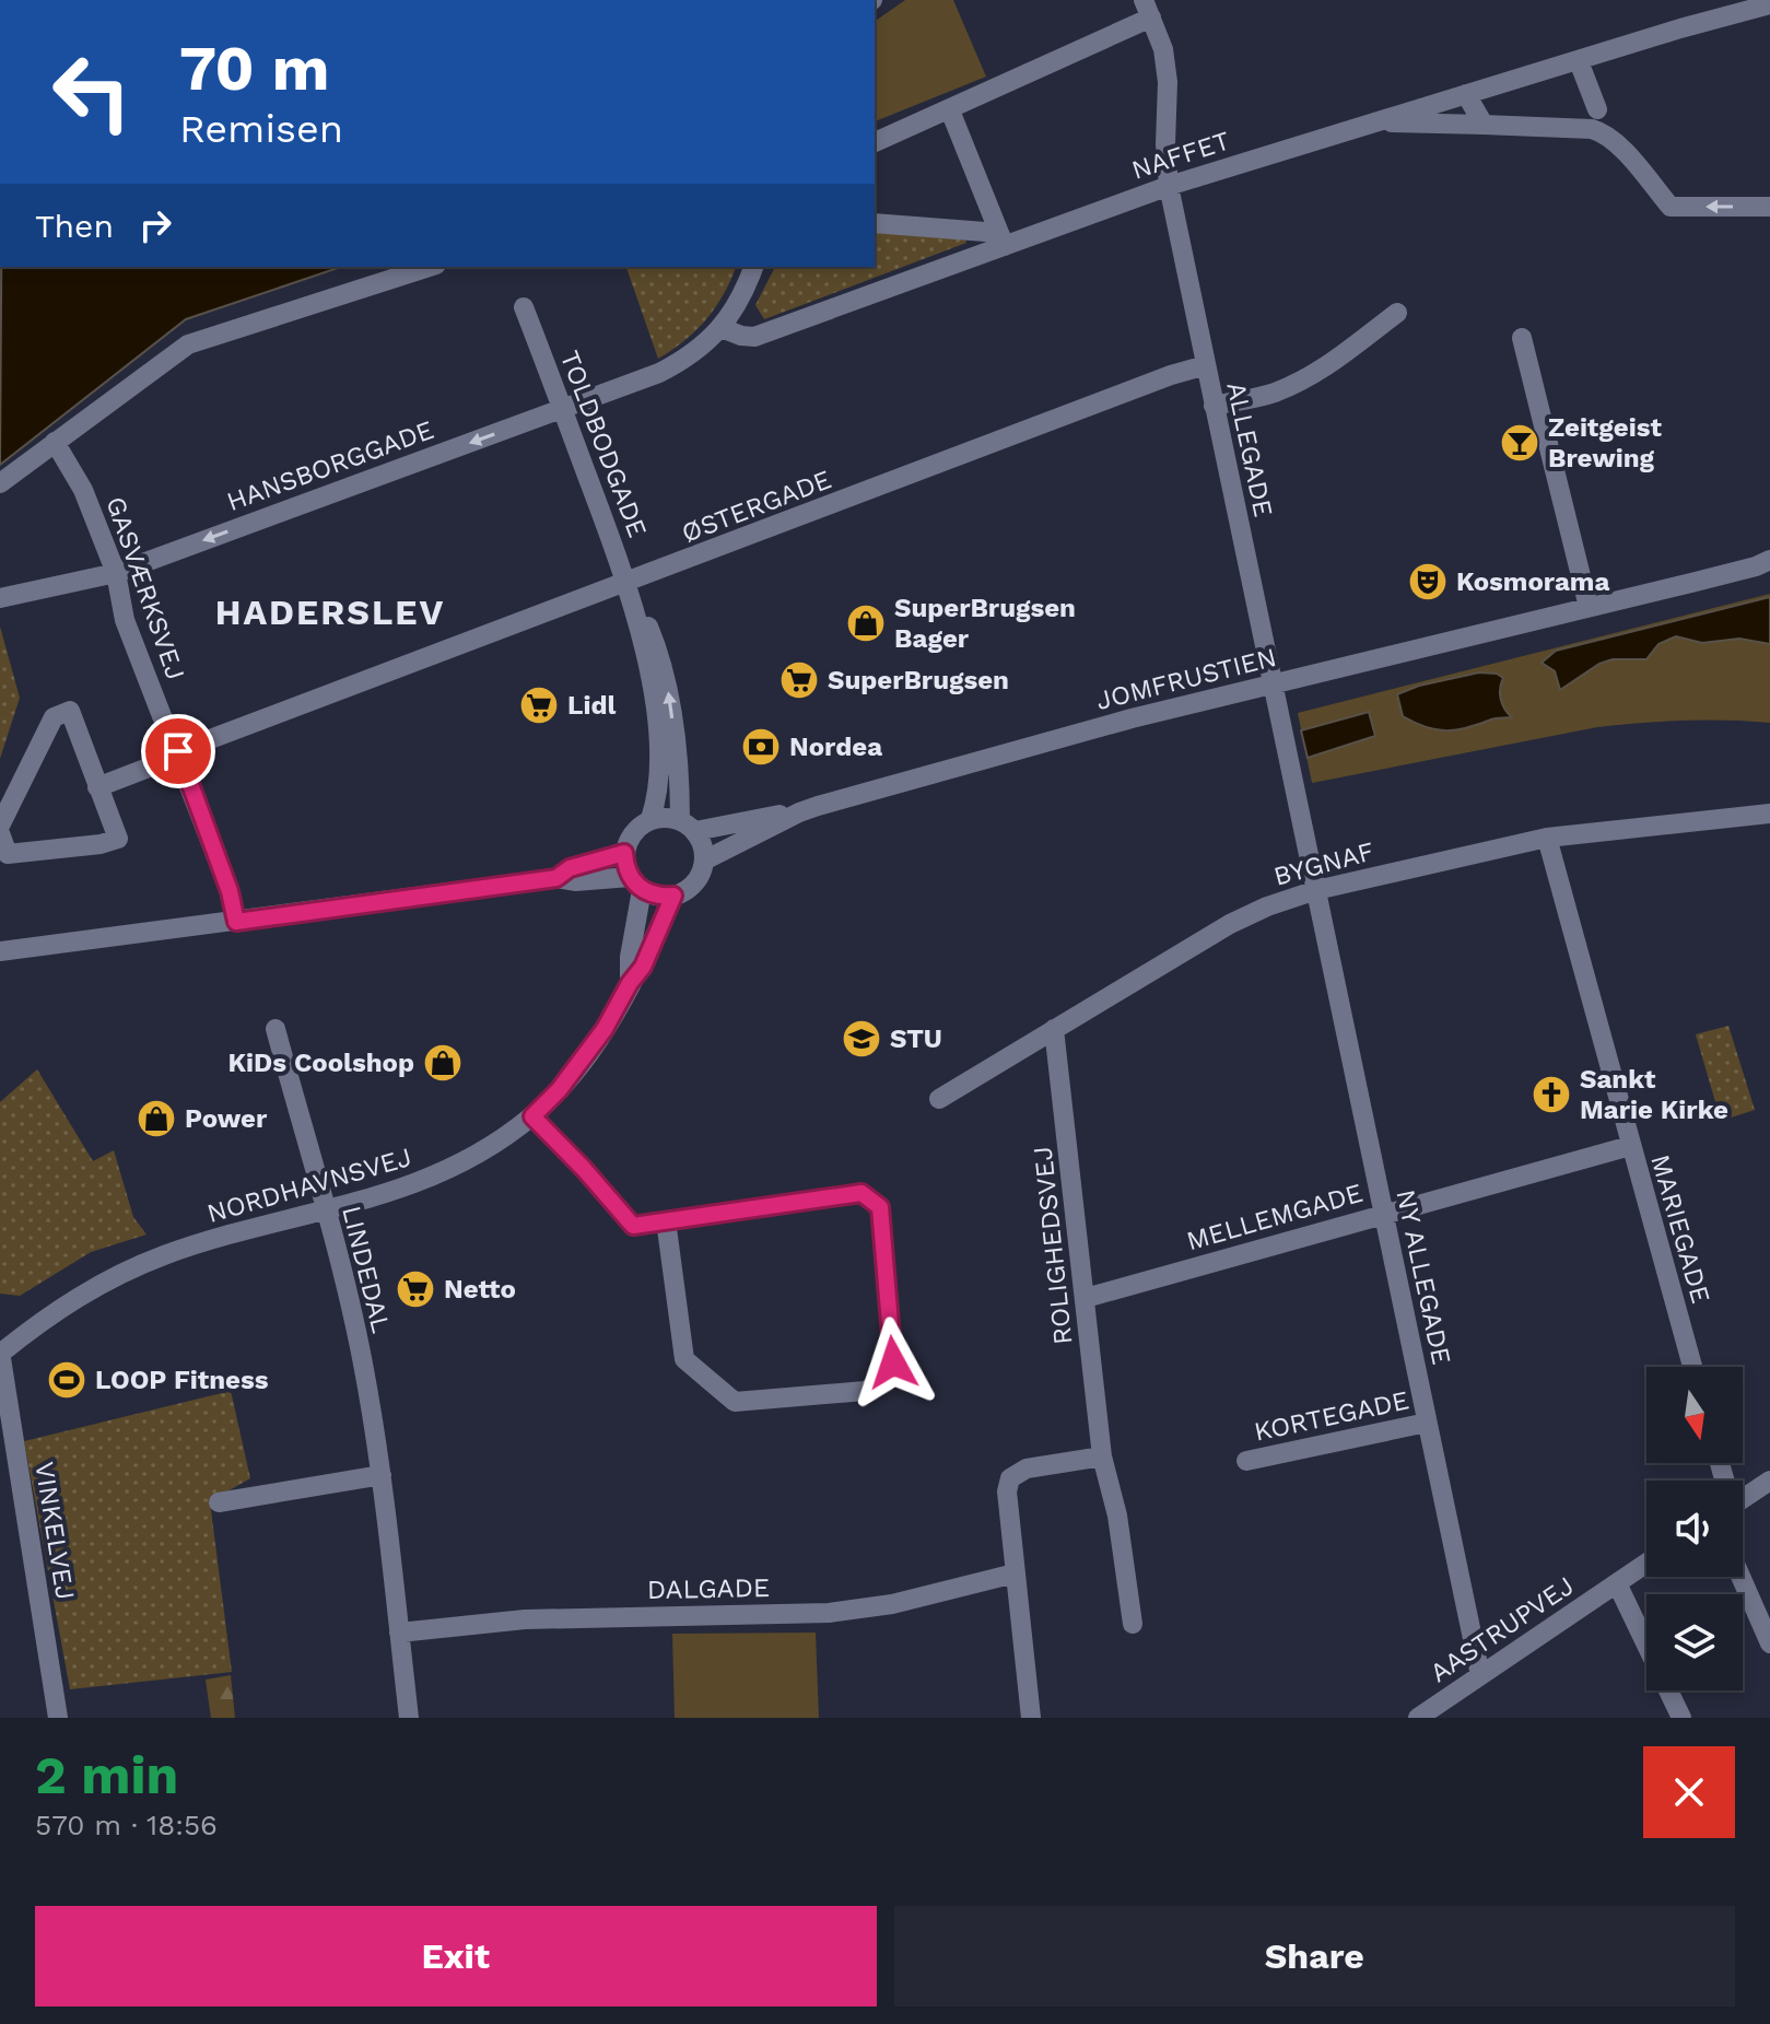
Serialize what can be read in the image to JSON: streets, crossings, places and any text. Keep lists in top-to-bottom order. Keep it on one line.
{"streets":{"street":["NAFFET","TOLDBODGADE","ALLEGADE","HANSBORGGADE","ØSTERGADE","GASVÆRKSVEJ","JOMFRUSTIEN","BYGNAF","NORDHAVNSVEJ","MELLEMGADE","MARIEGADE","ROLIGHEDSVEJ","LINDEDAL","NY ALLEGADE","KORTEGADE","VINKELVEJ","DALGADE","AASTRUPVEJ"]},"crossings":[["NAFFET","ALLEGADE"],["NAFFET","HANSBORGGADE"],["TOLDBODGADE","HANSBORGGADE"],["TOLDBODGADE","ØSTERGADE"],["TOLDBODGADE","JOMFRUSTIEN"],["TOLDBODGADE","NORDHAVNSVEJ"],["ALLEGADE","ØSTERGADE"],["ALLEGADE","JOMFRUSTIEN"],["ALLEGADE","BYGNAF"],["ALLEGADE","NY ALLEGADE"],["HANSBORGGADE","GASVÆRKSVEJ"],["ØSTERGADE","GASVÆRKSVEJ"],["JOMFRUSTIEN","NORDHAVNSVEJ"],["BYGNAF","MARIEGADE"],["BYGNAF","ROLIGHEDSVEJ"],["BYGNAF","NY ALLEGADE"],["NORDHAVNSVEJ","LINDEDAL"],["NORDHAVNSVEJ","VINKELVEJ"],["MELLEMGADE","MARIEGADE"],["MELLEMGADE","ROLIGHEDSVEJ"],["MELLEMGADE","NY ALLEGADE"],["LINDEDAL","DALGADE"],["NY ALLEGADE","KORTEGADE"],["NY ALLEGADE","AASTRUPVEJ"]],"one_way":["HANSBORGGADE"],"districts":["HADERSLEV"],"places":{"bar":["Zeitgeist Brewing"],"theatre":["Kosmorama"],"shop":["SuperBrugsen Bager","KiDs Coolshop","Power"],"supermarket":["SuperBrugsen","Lidl","Netto"],"bank":["Nordea"],"school or university":["STU"],"church":["Sankt Marie Kirke"],"sports":["LOOP Fitness"]},"north":"bottom","page":{"turn":["70 m","Remisen"],"then":"Then","heading":["2 min","570 m · 18:56"],"buttons":["Exit","Share"]}}
